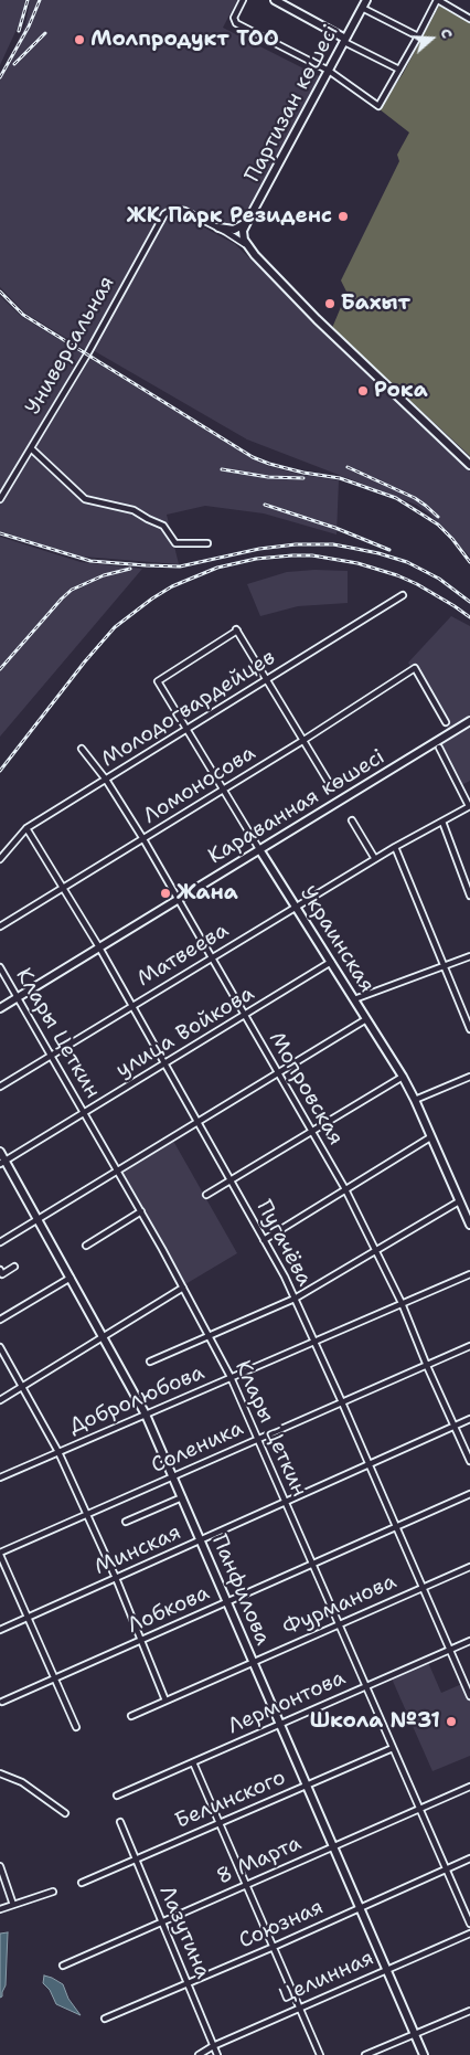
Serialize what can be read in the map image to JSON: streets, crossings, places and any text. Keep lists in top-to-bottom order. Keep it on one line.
{"streets":{"street":["Партизан көшесі","Универсальная","Молодогвардейцев","Ломоносова","Караванная көшесі","Украинская","Матвеева","улица Войкова","Клары Цеткин","Мопровская","Пугачёва","Добролюбова","Соленика","Минская","Панфилова","Фурманова","Лобкова","Лермонтова","Белинского","8 Марта","Союзная","Лазутина","Целинная"]},"crossings":[["Молодогвардейцев","Украинская"],["Молодогвардейцев","Мопровская"],["Молодогвардейцев","Пугачёва"],["Ломоносова","Украинская"],["Ломоносова","Мопровская"],["Ломоносова","Пугачёва"],["Караванная көшесі","Украинская"],["Караванная көшесі","Клары Цеткин"],["Караванная көшесі","Мопровская"],["Караванная көшесі","Пугачёва"],["Украинская","Матвеева"],["Украинская","улица Войкова"],["Матвеева","Клары Цеткин"],["Матвеева","Мопровская"],["Матвеева","Пугачёва"],["улица Войкова","Клары Цеткин"],["улица Войкова","Мопровская"],["улица Войкова","Пугачёва"],["улица Войкова","Панфилова"],["Клары Цеткин","Добролюбова"],["Клары Цеткин","Соленика"],["Клары Цеткин","Минская"],["Клары Цеткин","Фурманова"],["Клары Цеткин","Лобкова"],["Клары Цеткин","Лермонтова"],["Клары Цеткин","Белинского"],["Клары Цеткин","8 Марта"],["Клары Цеткин","Союзная"],["Мопровская","Добролюбова"],["Мопровская","Соленика"],["Мопровская","Минская"],["Пугачёва","Добролюбова"],["Пугачёва","Соленика"],["Пугачёва","Минская"],["Пугачёва","Фурманова"],["Пугачёва","Лобкова"],["Пугачёва","Лермонтова"],["Добролюбова","Панфилова"],["Соленика","Панфилова"],["Минская","Панфилова"],["Панфилова","Фурманова"],["Панфилова","Лобкова"],["Панфилова","Лермонтова"],["Панфилова","Белинского"],["Панфилова","8 Марта"],["Панфилова","Союзная"],["Панфилова","Целинная"],["Белинского","Лазутина"],["8 Марта","Лазутина"],["Союзная","Лазутина"],["Лазутина","Целинная"]],"places":["Молпродукт ТОО","ЖК Парк Резиденс","Бахыт","Рока","Жана","Школа №31"],"north":"right"}
